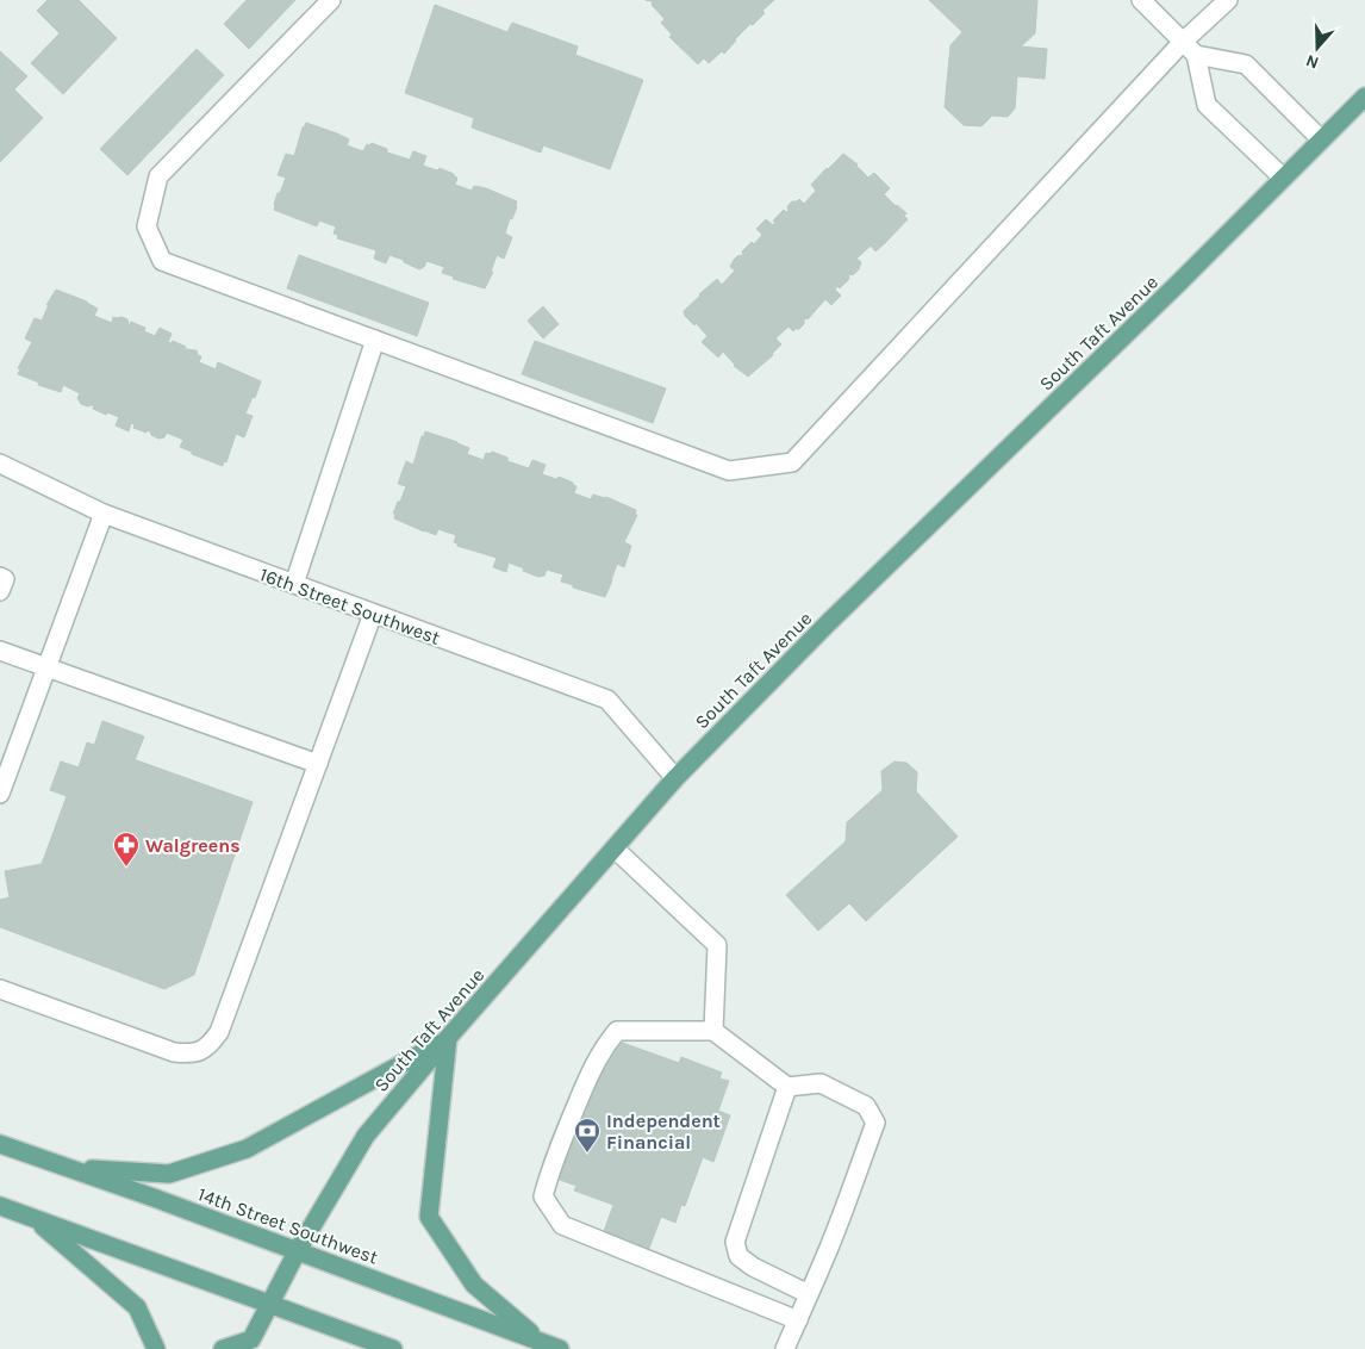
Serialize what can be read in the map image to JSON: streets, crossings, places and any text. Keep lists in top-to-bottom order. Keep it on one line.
{"streets":{"main road":["South Taft Avenue","14th Street Southwest"],"street":["16th Street Southwest"]},"crossings":[["South Taft Avenue","16th Street Southwest"],["South Taft Avenue","14th Street Southwest"]],"places":{"pharmacy":["Walgreens"],"bank":["Independent Financial"]},"north":"bottom"}
